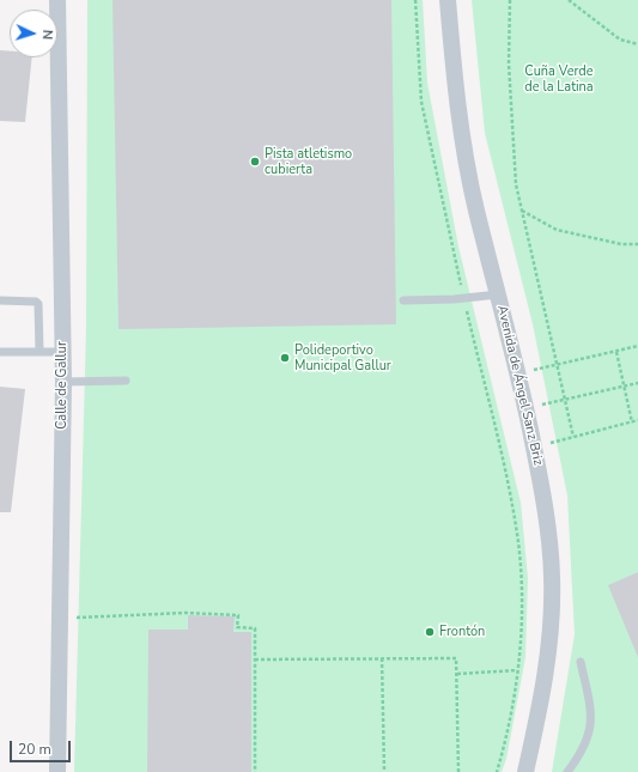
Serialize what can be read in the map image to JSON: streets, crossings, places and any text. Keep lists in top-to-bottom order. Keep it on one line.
{"streets":{"street":["Calle de Gallur","Avenida de Ángel Sanz Briz"]},"parks":["Cuña Verde de la Latina"],"places":["Pista atletismo cubierta","Polideportivo Municipal Gallur","Frontón"],"scale_bar":"20 m","north":"right"}
